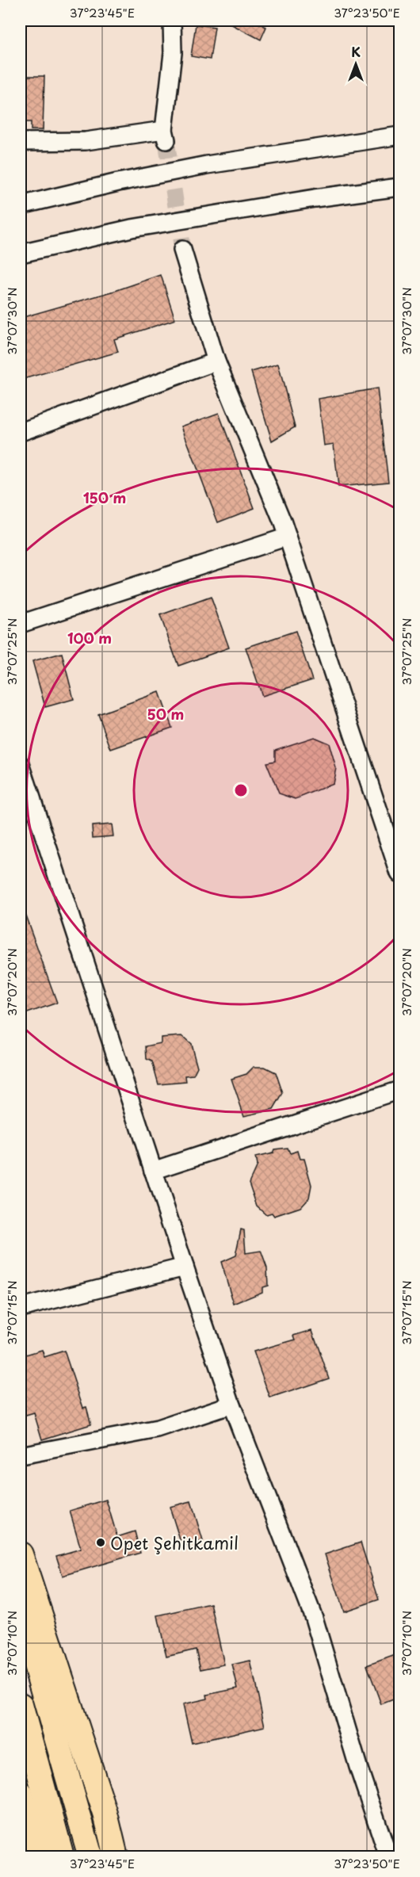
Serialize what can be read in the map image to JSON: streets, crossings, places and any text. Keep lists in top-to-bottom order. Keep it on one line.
{"places":["Opet Şehitkamil"],"north":"top","coordinates":["37°23'45\"E","37°23'50\"E","37°07'30\"N","37°07'25\"N","37°07'20\"N","37°07'15\"N","37°07'10\"N"],"rings":["150 m","100 m","50 m"]}
